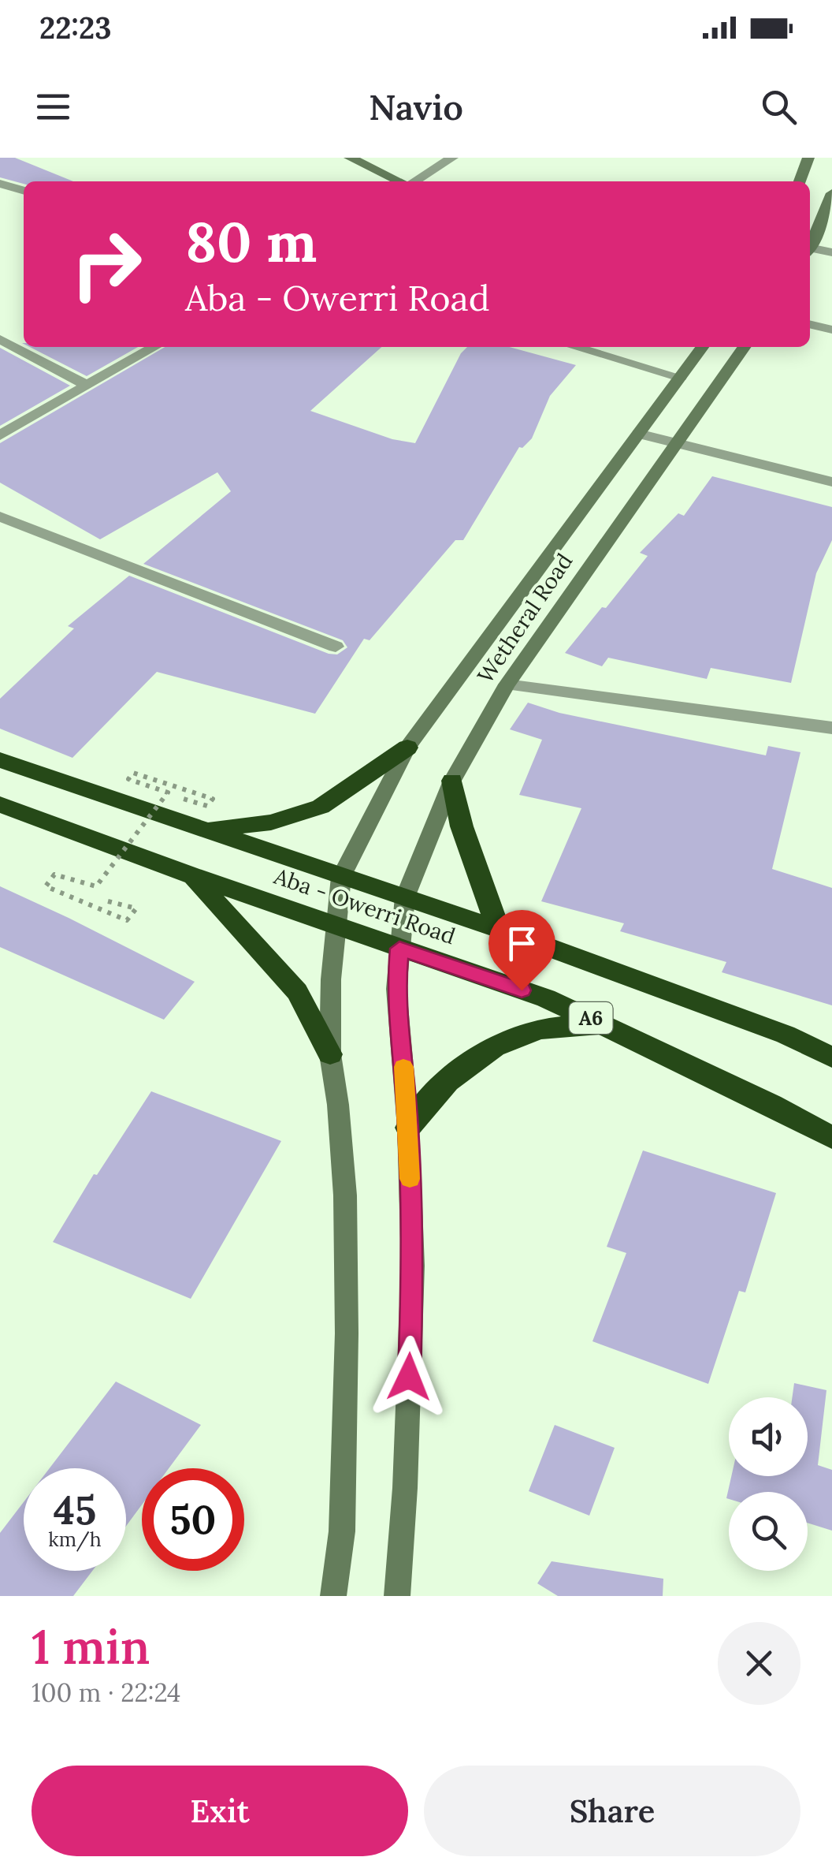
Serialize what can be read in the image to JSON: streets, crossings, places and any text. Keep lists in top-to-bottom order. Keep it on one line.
{"streets":{"highway":["Aba - Owerri Road","A6"],"main road":["Wetheral Road"]},"crossings":[["Wetheral Road","Aba - Owerri Road"]],"page":{"status":"22:23","header":"Navio","turn":["80 m","Aba - Owerri Road"],"speed":"45 km/h","limit":"50","heading":["1 min","100 m · 22:24"],"buttons":["Exit","Share"]}}
